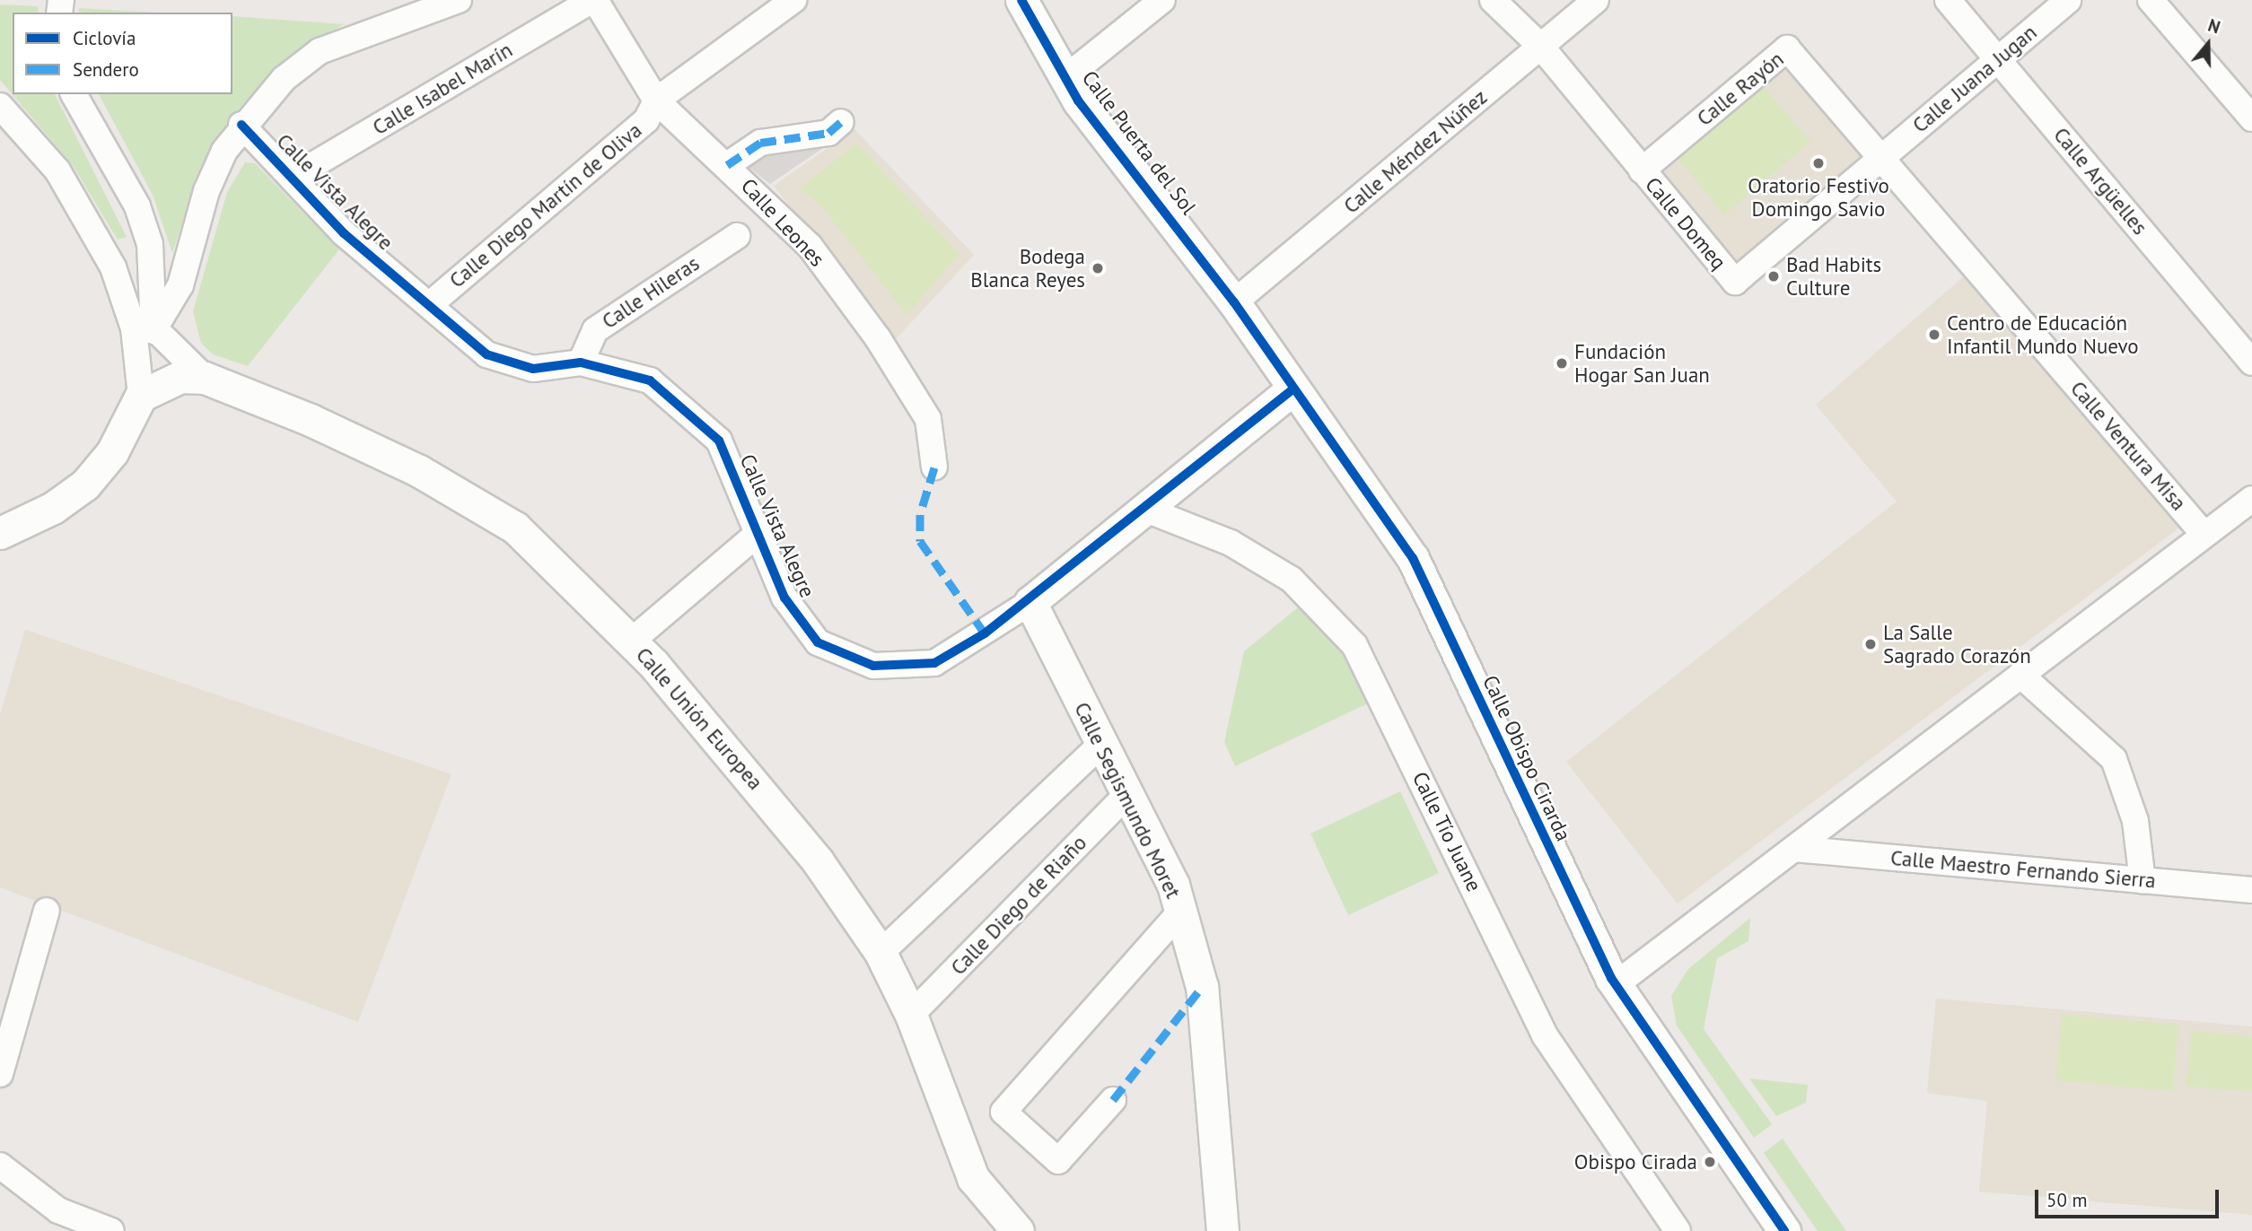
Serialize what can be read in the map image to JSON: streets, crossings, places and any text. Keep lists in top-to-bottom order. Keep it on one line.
{"streets":{"street":["Calle Juana Jugan","Calle Isabel Marín","Calle Rayón","Calle Puerta del Sol","Calle Méndez Núñez","Calle Argüelles","Calle Vista Alegre","Calle Diego Martín de Oliva","Calle Leones","Calle Domeq","Calle Hileras","Calle Ventura Misa","Calle Unión Europea","Calle Obispo Cirarda","Calle Segismundo Moret","Calle Tío Juane","Calle Maestro Fernando Sierra","Calle Diego de Riaño"]},"crossings":[["Calle Juana Jugan","Calle Rayón"],["Calle Juana Jugan","Calle Argüelles"],["Calle Juana Jugan","Calle Domeq"],["Calle Juana Jugan","Calle Ventura Misa"],["Calle Isabel Marín","Calle Vista Alegre"],["Calle Isabel Marín","Calle Leones"],["Calle Rayón","Calle Domeq"],["Calle Rayón","Calle Ventura Misa"],["Calle Puerta del Sol","Calle Méndez Núñez"],["Calle Puerta del Sol","Calle Obispo Cirarda"],["Calle Méndez Núñez","Calle Domeq"],["Calle Méndez Núñez","Calle Obispo Cirarda"],["Calle Vista Alegre","Calle Diego Martín de Oliva"],["Calle Vista Alegre","Calle Hileras"],["Calle Vista Alegre","Calle Obispo Cirarda"],["Calle Vista Alegre","Calle Segismundo Moret"],["Calle Vista Alegre","Calle Tío Juane"],["Calle Diego Martín de Oliva","Calle Leones"],["Calle Domeq","Calle Ventura Misa"],["Calle Unión Europea","Calle Diego de Riaño"],["Calle Segismundo Moret","Calle Diego de Riaño"]],"places":["Oratorio Festivo Domingo Savio","Bodega Blanca Reyes","Bad Habits Culture","Centro de Educación Infantil Mundo Nuevo","Fundación Hogar San Juan","La Salle Sagrado Corazón","Obispo Cirada"],"legend":["Ciclovía","Sendero"],"scale_bar":"50 m","north":"top"}
